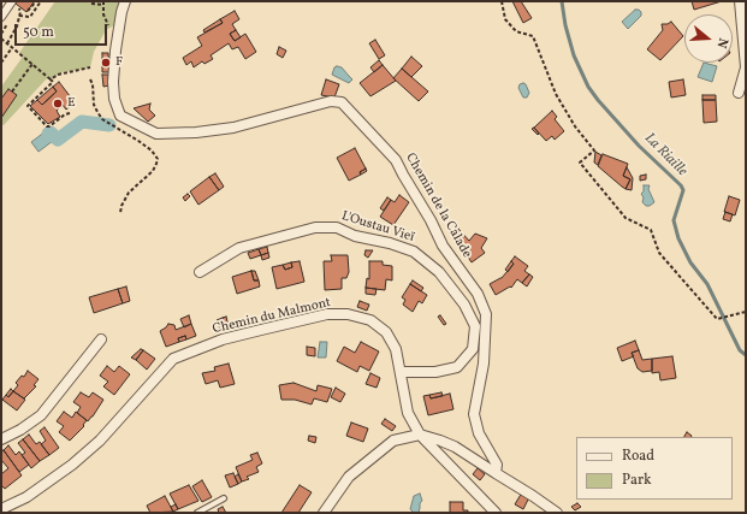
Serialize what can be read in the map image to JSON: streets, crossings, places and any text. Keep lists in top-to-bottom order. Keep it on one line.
{"streets":{"street":["Chemin de la Calade","L'Oustau Vieï","Chemin du Malmont"]},"crossings":[["L'Oustau Vieï","Chemin du Malmont"]],"water":["La Riaille"],"places":["F","E"],"legend":["Road","Park"],"scale_bar":"50 m","north":"right"}
